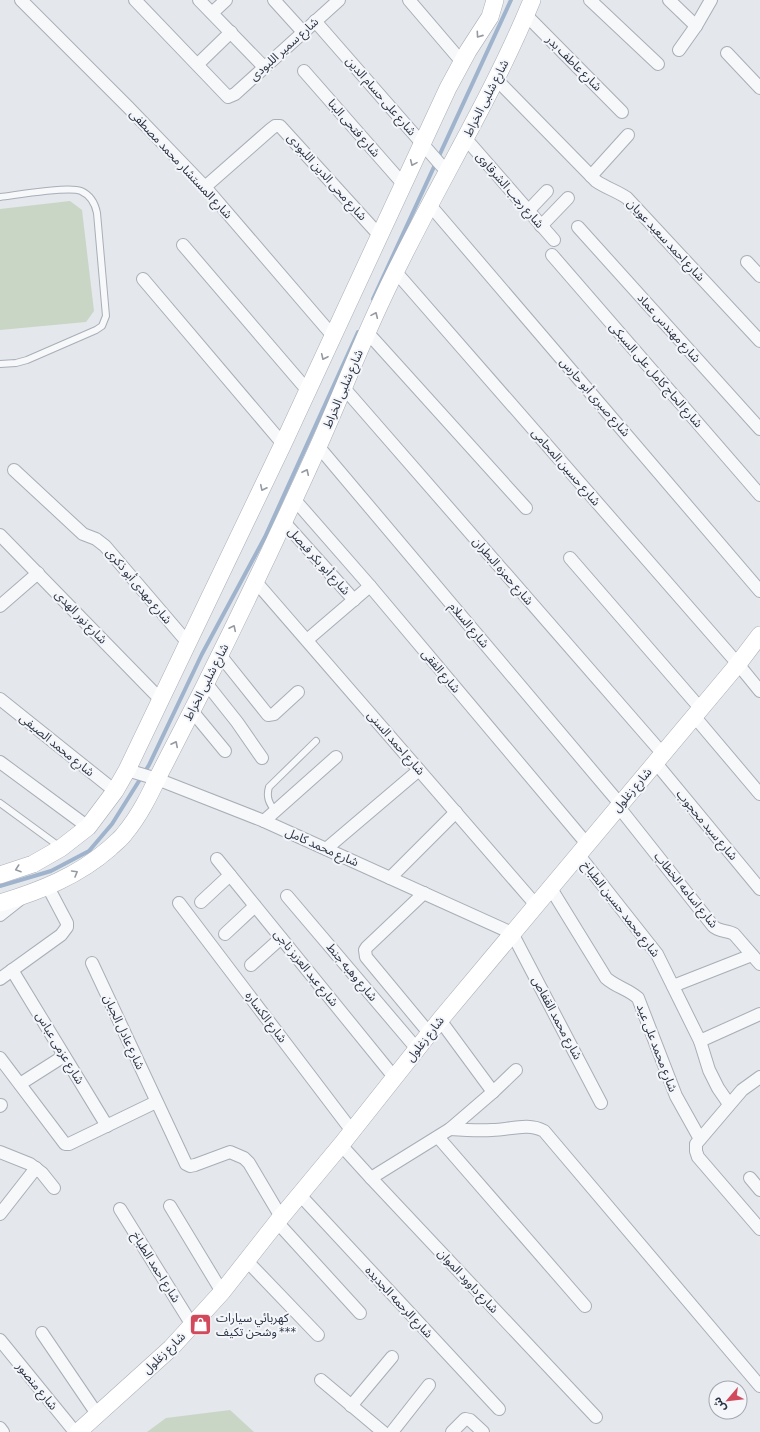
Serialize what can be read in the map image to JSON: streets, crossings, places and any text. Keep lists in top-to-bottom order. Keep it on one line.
{"streets":{"street":["شارع سمير اللبودى","شارع عاطف بدر","شارع على حسام الدين","شارع شلبى الخراط","شارع فتحى البنا","شارع المستشار محمد مصطفى","شارع محى الدين اللبودى","شارع رجب الشرقاوى","شارع احمد سعيد عويان","شارع مهندس عماد","شارع الحاج كامل على السبكى","شارع صبرى أبو حارس","شارع حسين المحامى","شارع أبو بكر فيصل","شارع حمزه البطران","شارع مهدى أبو ذكرى","شارع نور الهدى","شارع السلام","شارع الفقى","شارع احمد السنى","شارع محمد الصيفى","شارع زغلول","شارع سيد محجوب","شارع محمد كامل","شارع اسامه الخطاب","شارع محمد حسين الطباخ","شارع عبد العزيز ناجى","شارع وهبه جنط","شارع الكساره","شارع محمد القفاص","شارع عادل الجبان","شارع عزمى عباس","شارع محمد على عيد","شارع احمد الطباخ","شارع داوود الموان","شارع الرحمه الجديده","شارع منصور"]},"crossings":[["شارع سمير اللبودى","شارع على حسام الدين"],["شارع عاطف بدر","شارع شلبى الخراط"],["شارع على حسام الدين","شارع شلبى الخراط"],["شارع شلبى الخراط","شارع رجب الشرقاوى"],["شارع شلبى الخراط","شارع احمد سعيد عويان"],["شارع شلبى الخراط","شارع صبرى أبو حارس"],["شارع شلبى الخراط","شارع حسين المحامى"],["شارع شلبى الخراط","شارع أبو بكر فيصل"],["شارع شلبى الخراط","شارع حمزه البطران"],["شارع شلبى الخراط","شارع السلام"],["شارع شلبى الخراط","شارع الفقى"],["شارع شلبى الخراط","شارع احمد السنى"],["شارع شلبى الخراط","شارع محمد كامل"],["شارع المستشار محمد مصطفى","شارع محى الدين اللبودى"],["شارع حسين المحامى","شارع زغلول"],["شارع حمزه البطران","شارع زغلول"],["شارع حمزه البطران","شارع سيد محجوب"],["شارع السلام","شارع زغلول"],["شارع السلام","شارع اسامه الخطاب"],["شارع الفقى","شارع زغلول"],["شارع الفقى","شارع محمد حسين الطباخ"],["شارع احمد السنى","شارع زغلول"],["شارع زغلول","شارع سيد محجوب"],["شارع زغلول","شارع محمد كامل"],["شارع زغلول","شارع اسامه الخطاب"],["شارع زغلول","شارع محمد حسين الطباخ"],["شارع زغلول","شارع عبد العزيز ناجى"],["شارع زغلول","شارع وهبه جنط"],["شارع زغلول","شارع الكساره"],["شارع زغلول","شارع محمد القفاص"],["شارع زغلول","شارع عادل الجبان"],["شارع زغلول","شارع محمد على عيد"],["شارع زغلول","شارع احمد الطباخ"],["شارع زغلول","شارع داوود الموان"],["شارع زغلول","شارع الرحمه الجديده"],["شارع زغلول","شارع منصور"],["شارع محمد كامل","شارع محمد القفاص"]],"places":{"shop":["كهربائي سيارات وشحن تكيف ***"]},"north":"bottom left"}
